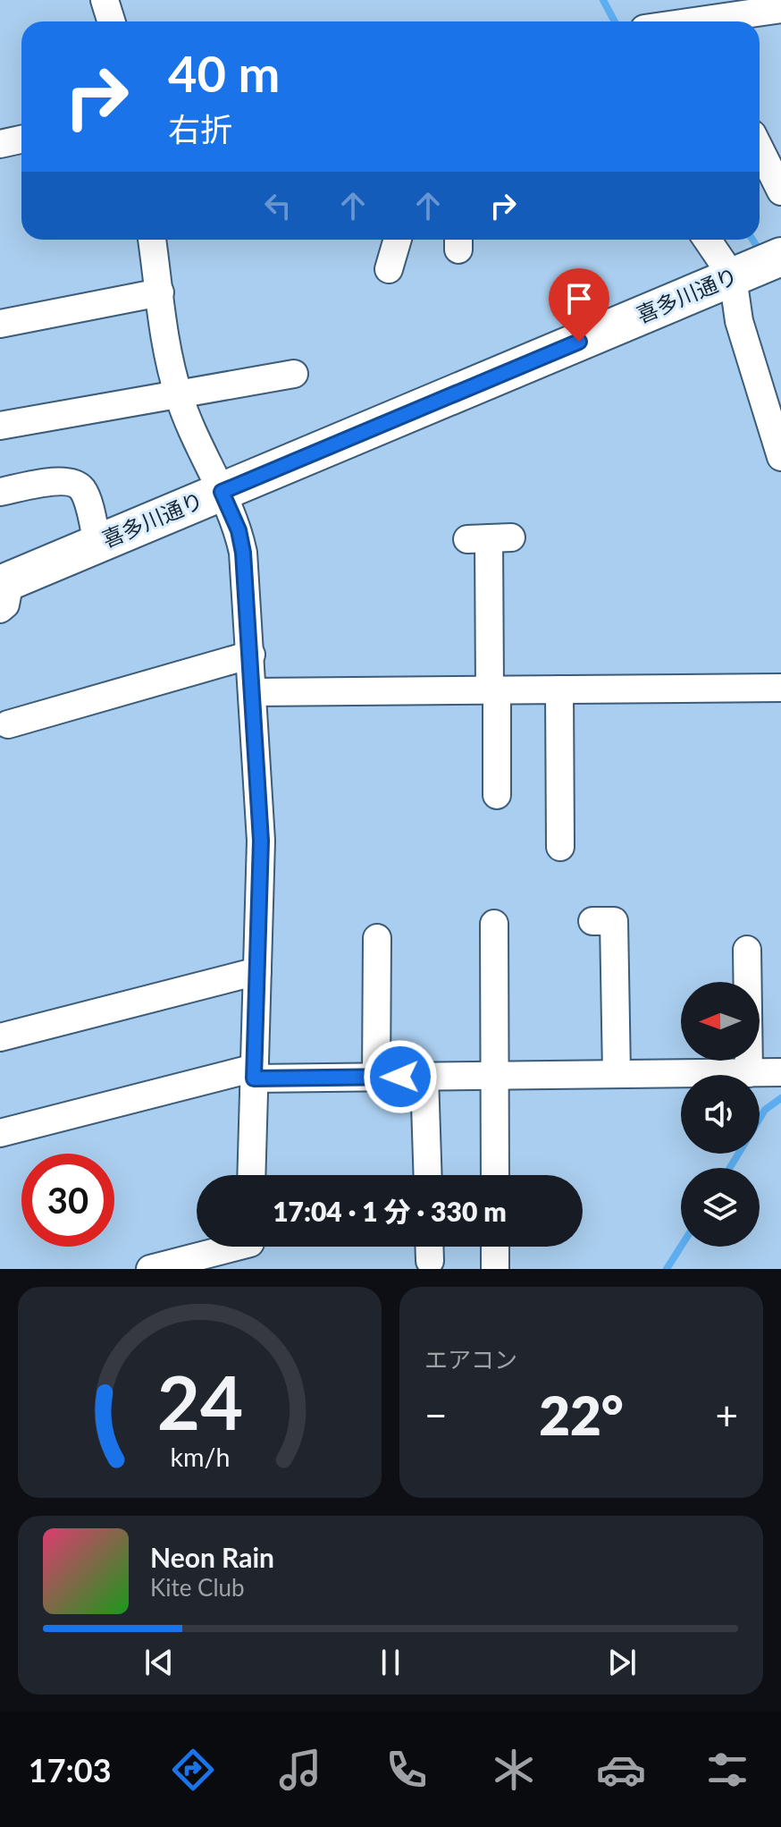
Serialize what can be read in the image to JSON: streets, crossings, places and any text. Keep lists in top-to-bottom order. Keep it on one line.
{"streets":{"street":["喜多川通り"]},"north":"left","page":{"turn":["40 m","右折"],"limit":"30","trip":"17:04 · 1 分 · 330 m","tile":"エアコン","heat":["−","22°","+"],"song":["Neon Rain","Kite Club"],"tabs":"17:03","gauge":["24","km/h"]}}
